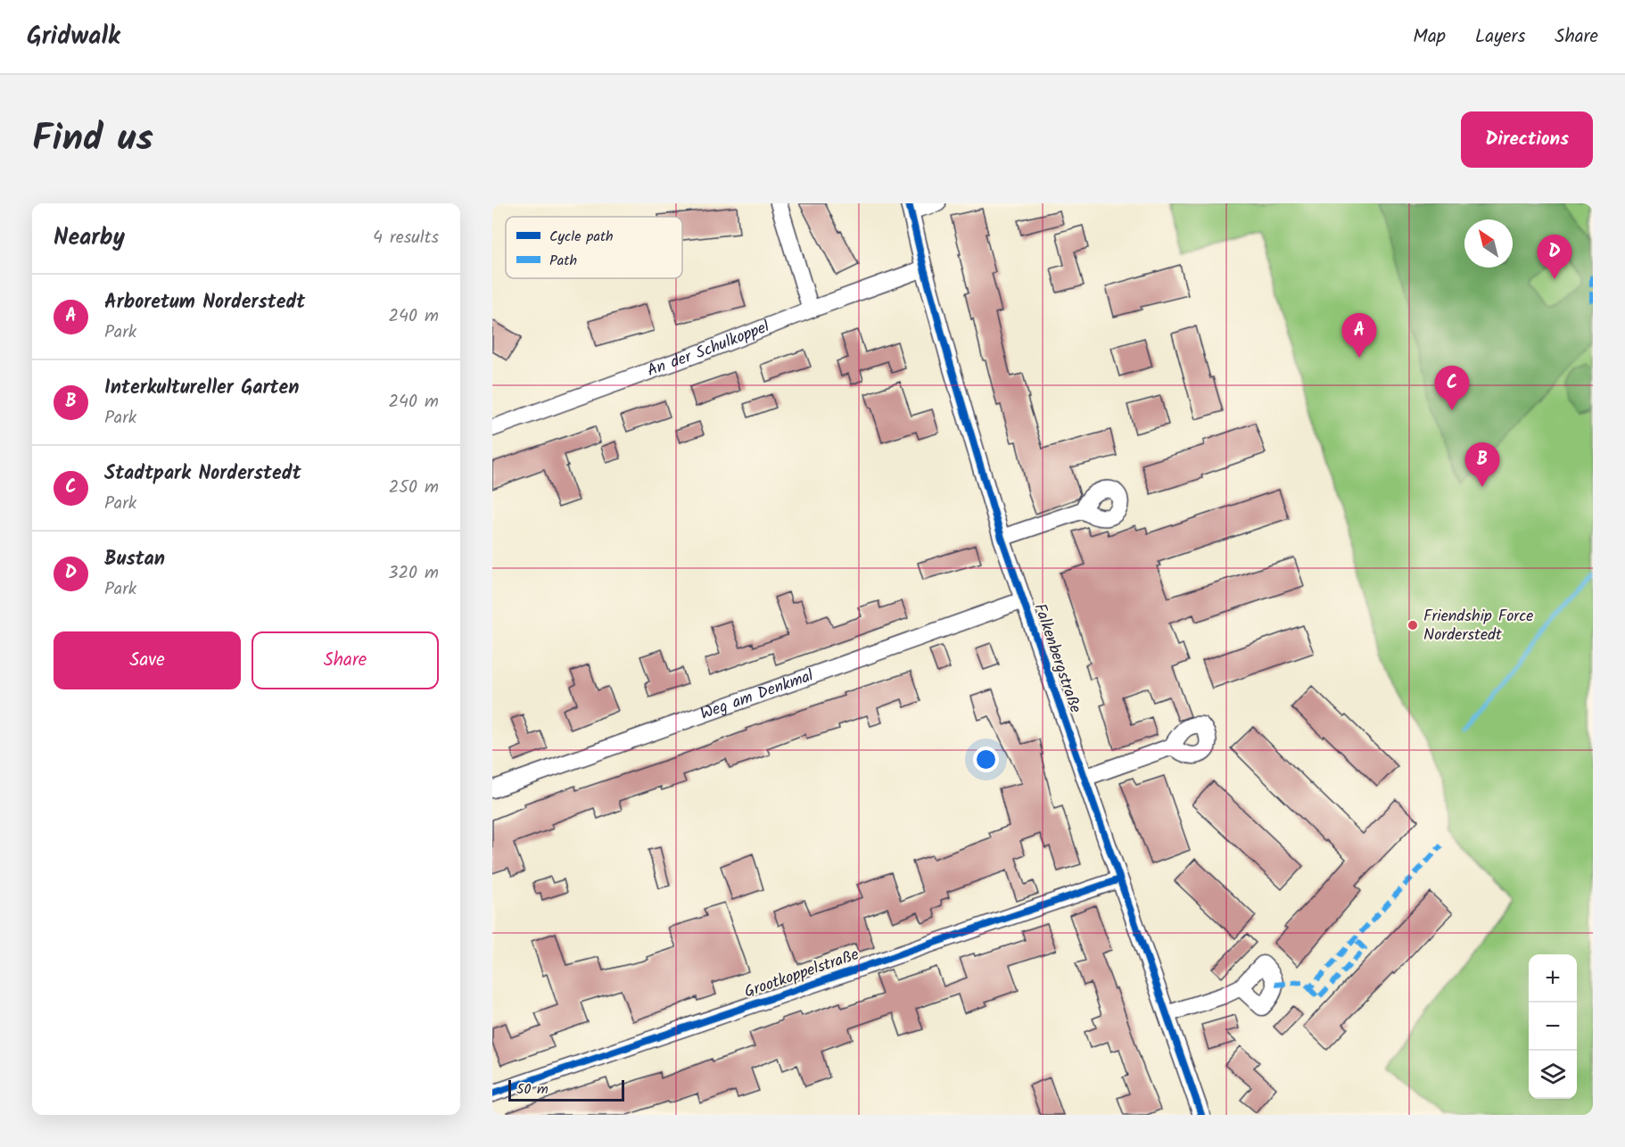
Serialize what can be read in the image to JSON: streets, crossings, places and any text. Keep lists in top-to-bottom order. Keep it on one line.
{"streets":{"street":["An der Schulkoppel","Falkenbergstraße","Weg am Denkmal","Grootkoppelstraße"]},"crossings":[["An der Schulkoppel","Falkenbergstraße"],["Falkenbergstraße","Weg am Denkmal"],["Falkenbergstraße","Grootkoppelstraße"]],"places":["Friendship Force Norderstedt"],"legend":["Cycle path","Path"],"scale_bar":"50 m","north":"top left","page":{"header":"Gridwalk","nav":["Map","Layers","Share"],"title":"Find us","buttons":["Directions",["Save","Share"]],"heading":["Nearby","4 results"],"pins":["D","A","C","B"],"list":[{"mark":"A","name":"Arboretum Norderstedt","note":"Park","value":"240 m"},{"mark":"B","name":"Interkultureller Garten","note":"Park","value":"240 m"},{"mark":"C","name":"Stadtpark Norderstedt","note":"Park","value":"250 m"},{"mark":"D","name":"Bustan","note":"Park","value":"320 m"}],"map_buttons":["+","−"],"scale":"50 m"}}
